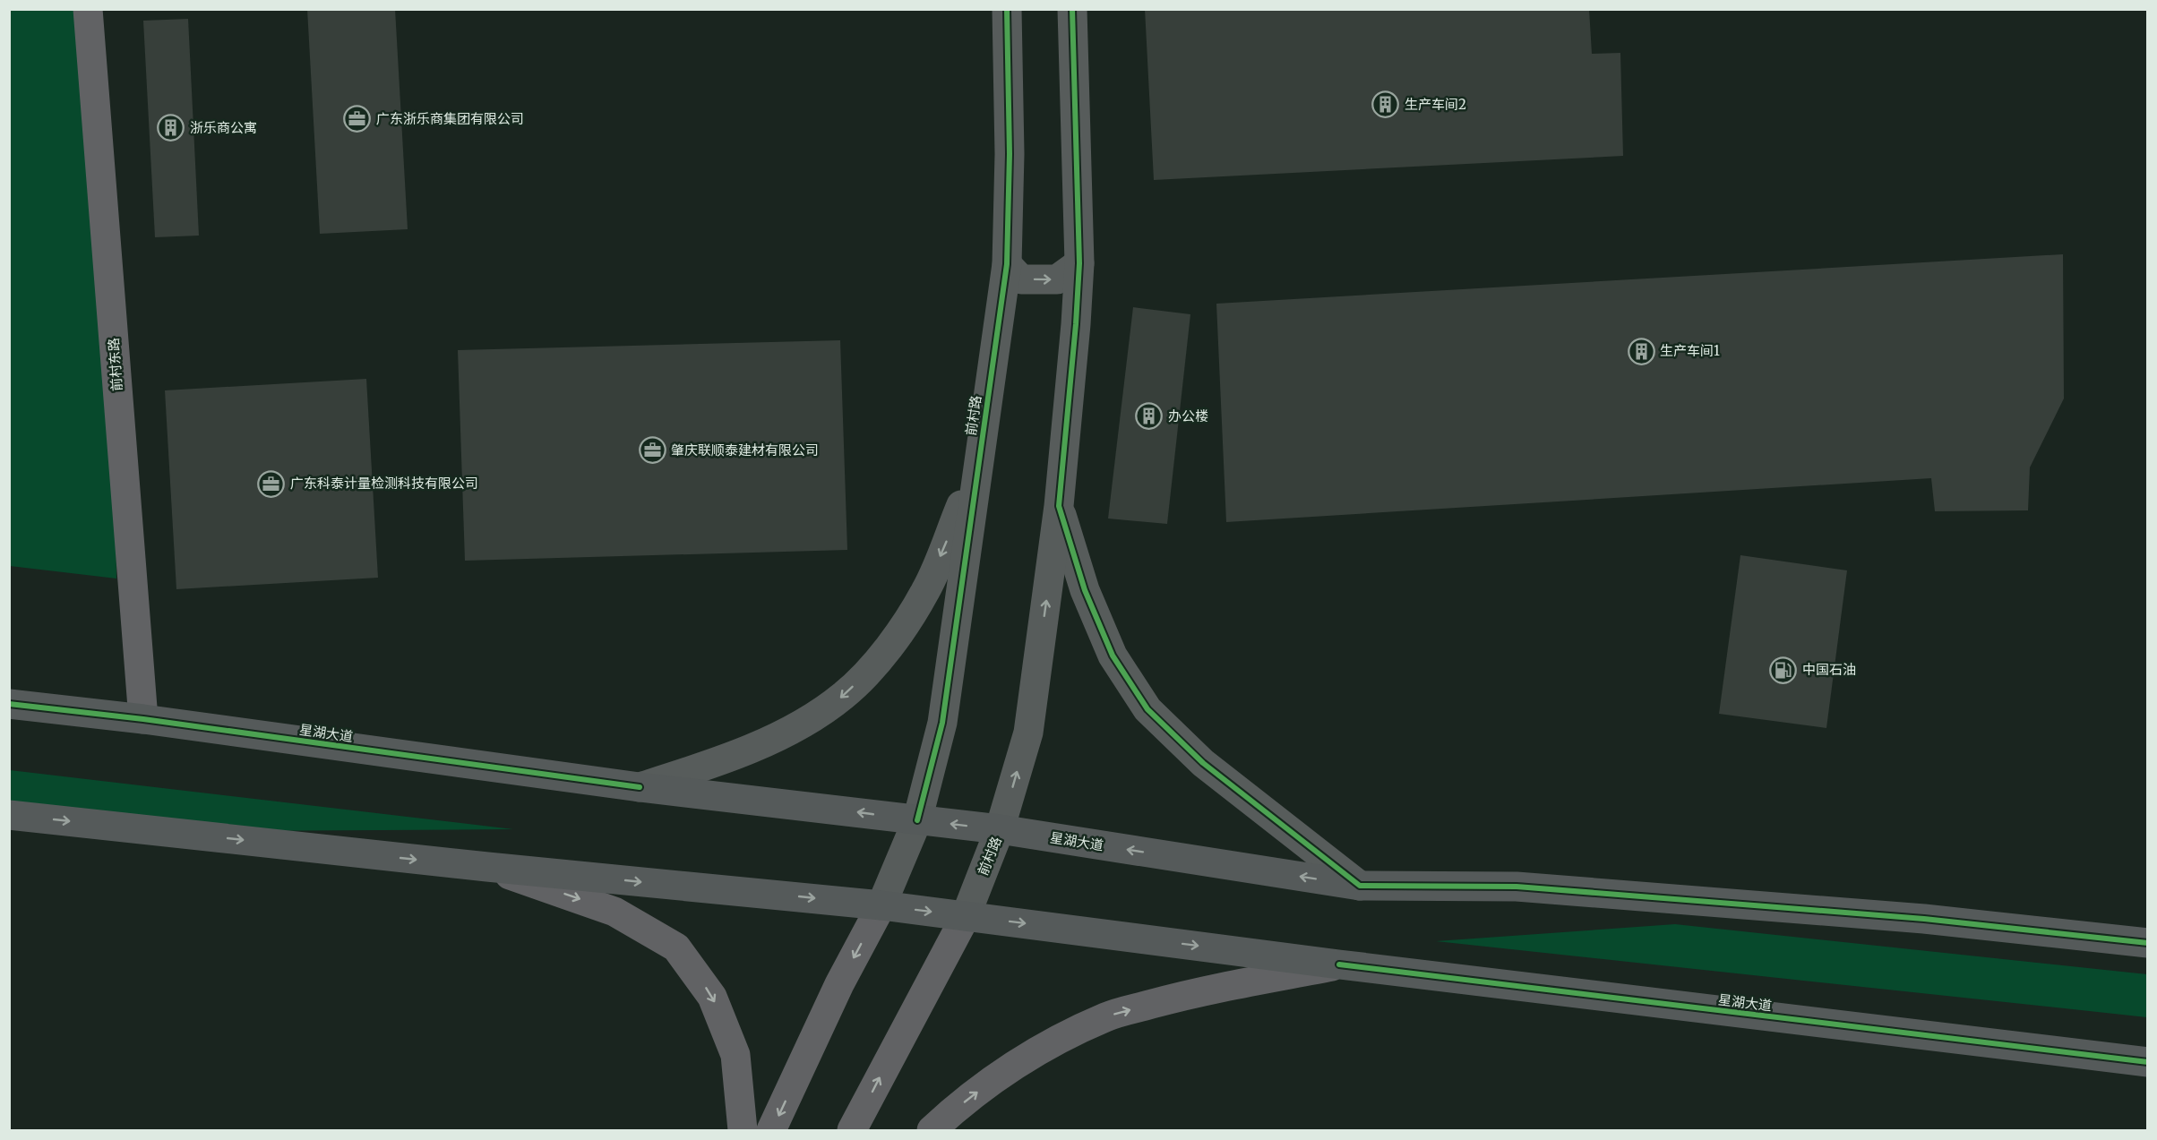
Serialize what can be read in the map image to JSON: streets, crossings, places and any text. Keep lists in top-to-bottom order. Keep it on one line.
{"streets":{"main road":["前村路","星湖大道"],"street":["前村东路"]},"crossings":[["前村东路","星湖大道"],["前村路","星湖大道"]],"places":{"building":["生产车间2","浙乐商公寓","生产车间1","办公楼"],"office":["广东浙乐商集团有限公司","肇庆联顺泰建材有限公司","广东科泰计量检测科技有限公司"],"fuel station":["中国石油"]}}
